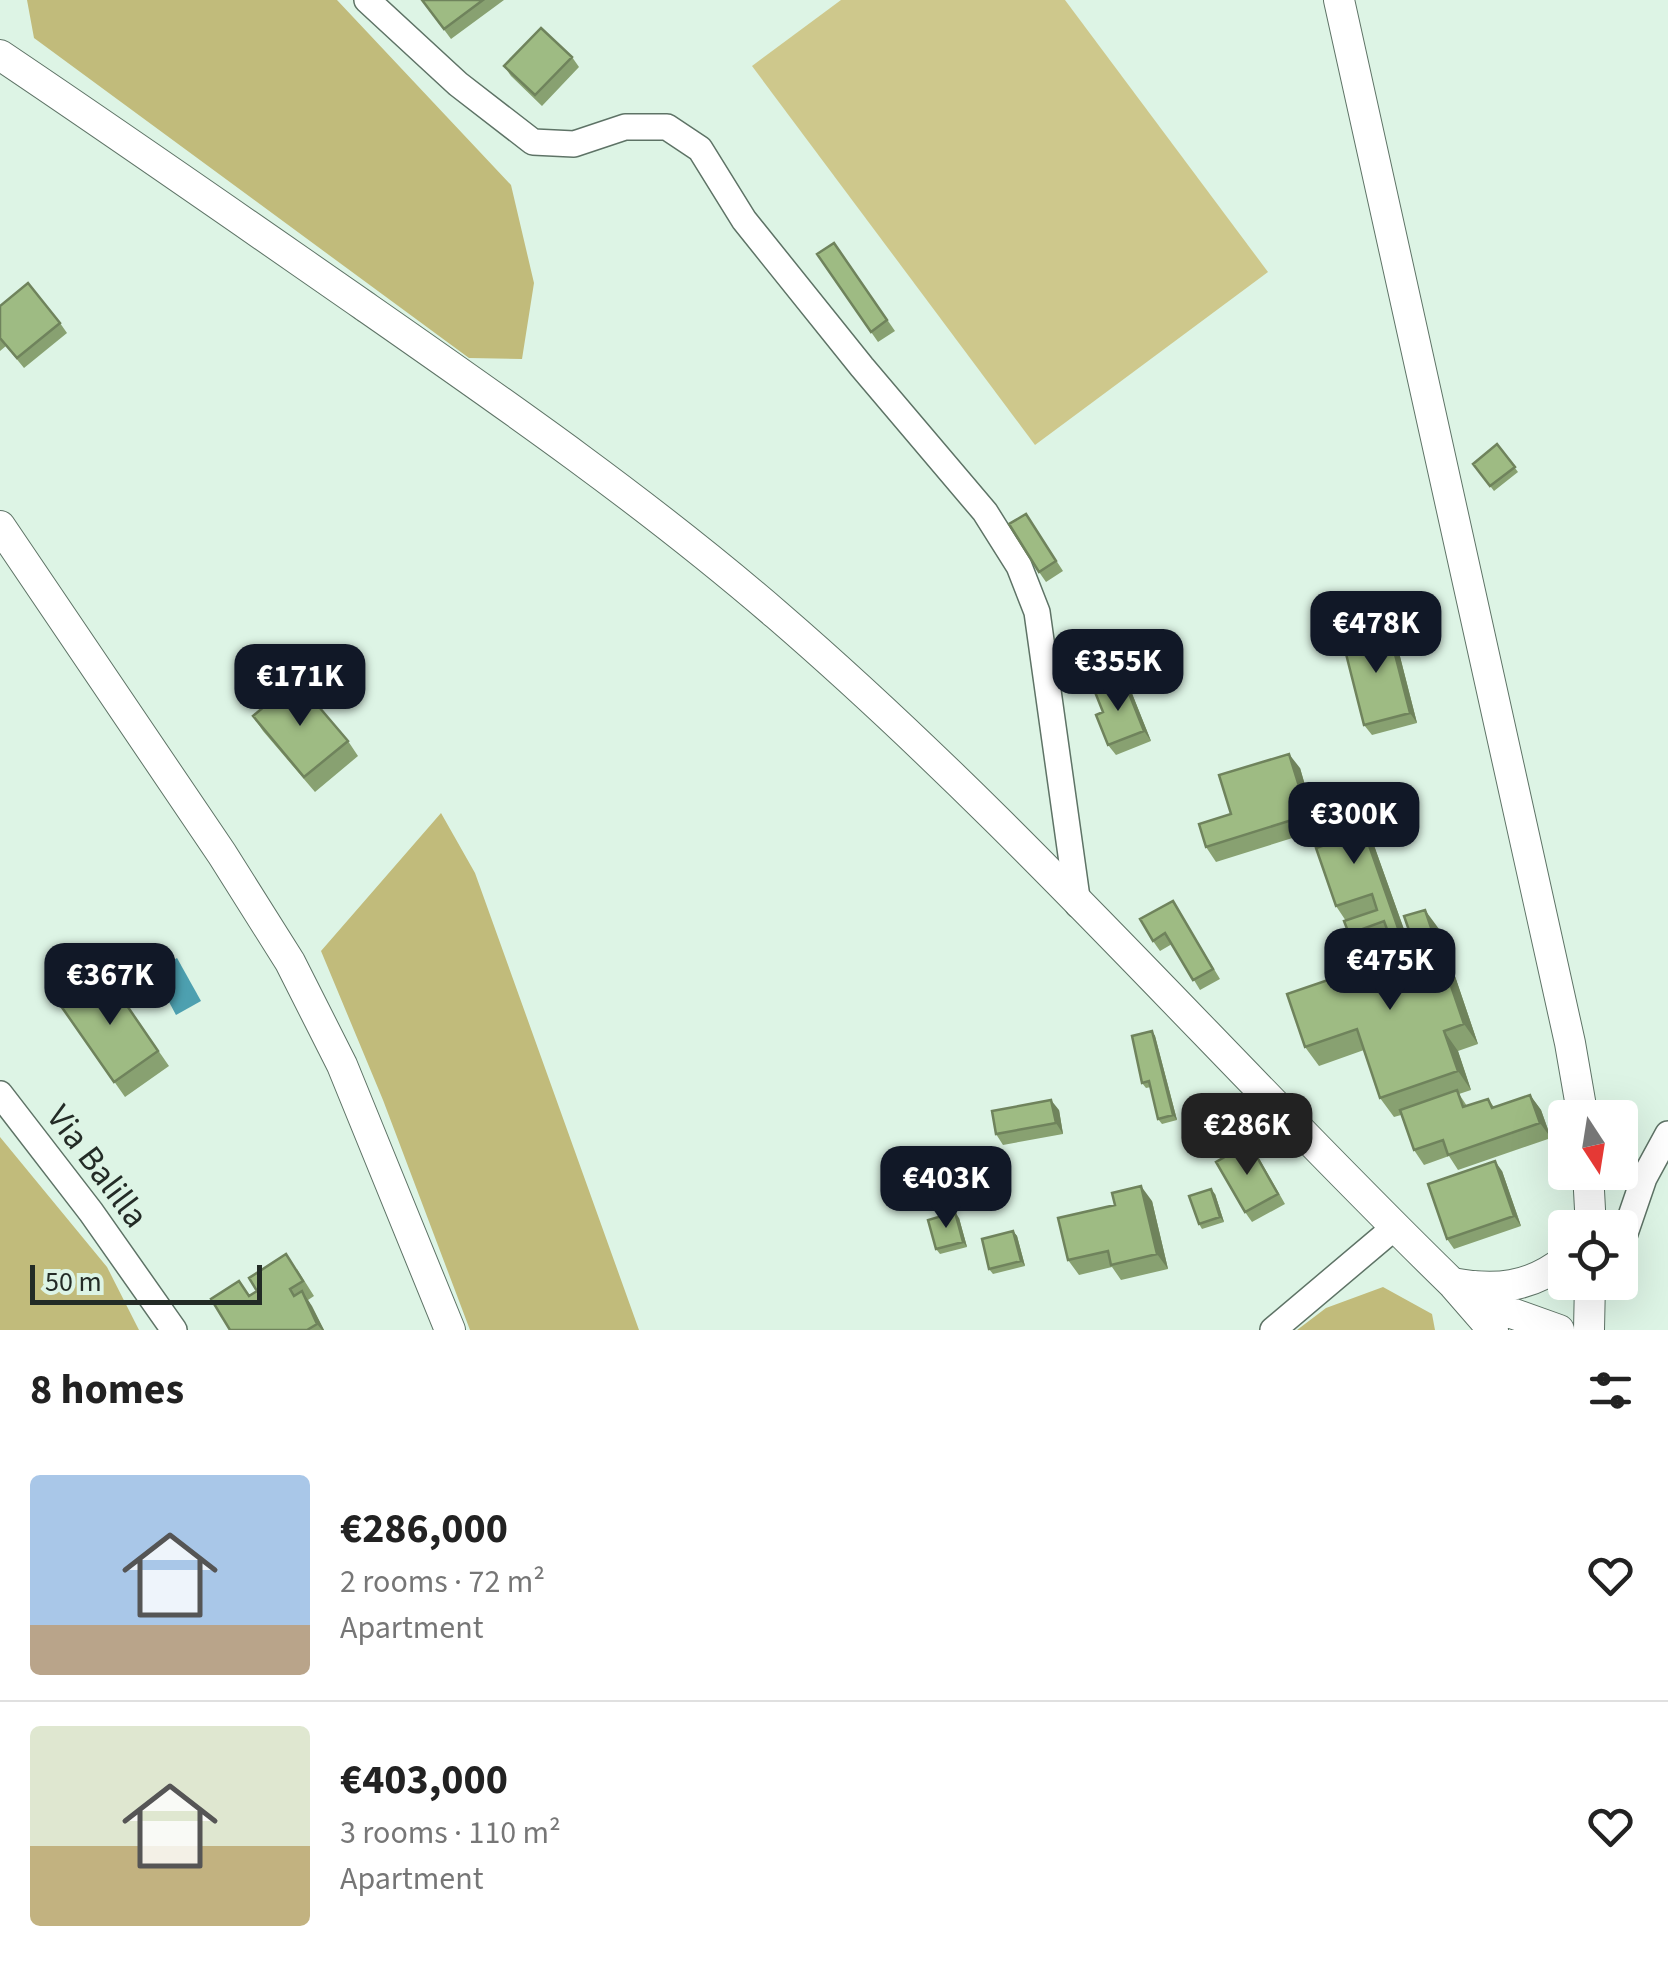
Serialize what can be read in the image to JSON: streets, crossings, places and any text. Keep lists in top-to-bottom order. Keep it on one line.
{"streets":{"street":["Via Balilla"]},"scale_bar":"50 m","north":"bottom","page":{"price":["€478K","€355K","€171K","€300K","€475K","€367K","€286K","€403K"],"scale":"50 m","heading":"8 homes","list":[{"name":"€286,000","note":"2 rooms · 72 m² · Apartment"},{"name":"€403,000","note":"3 rooms · 110 m² · Apartment"}]}}
